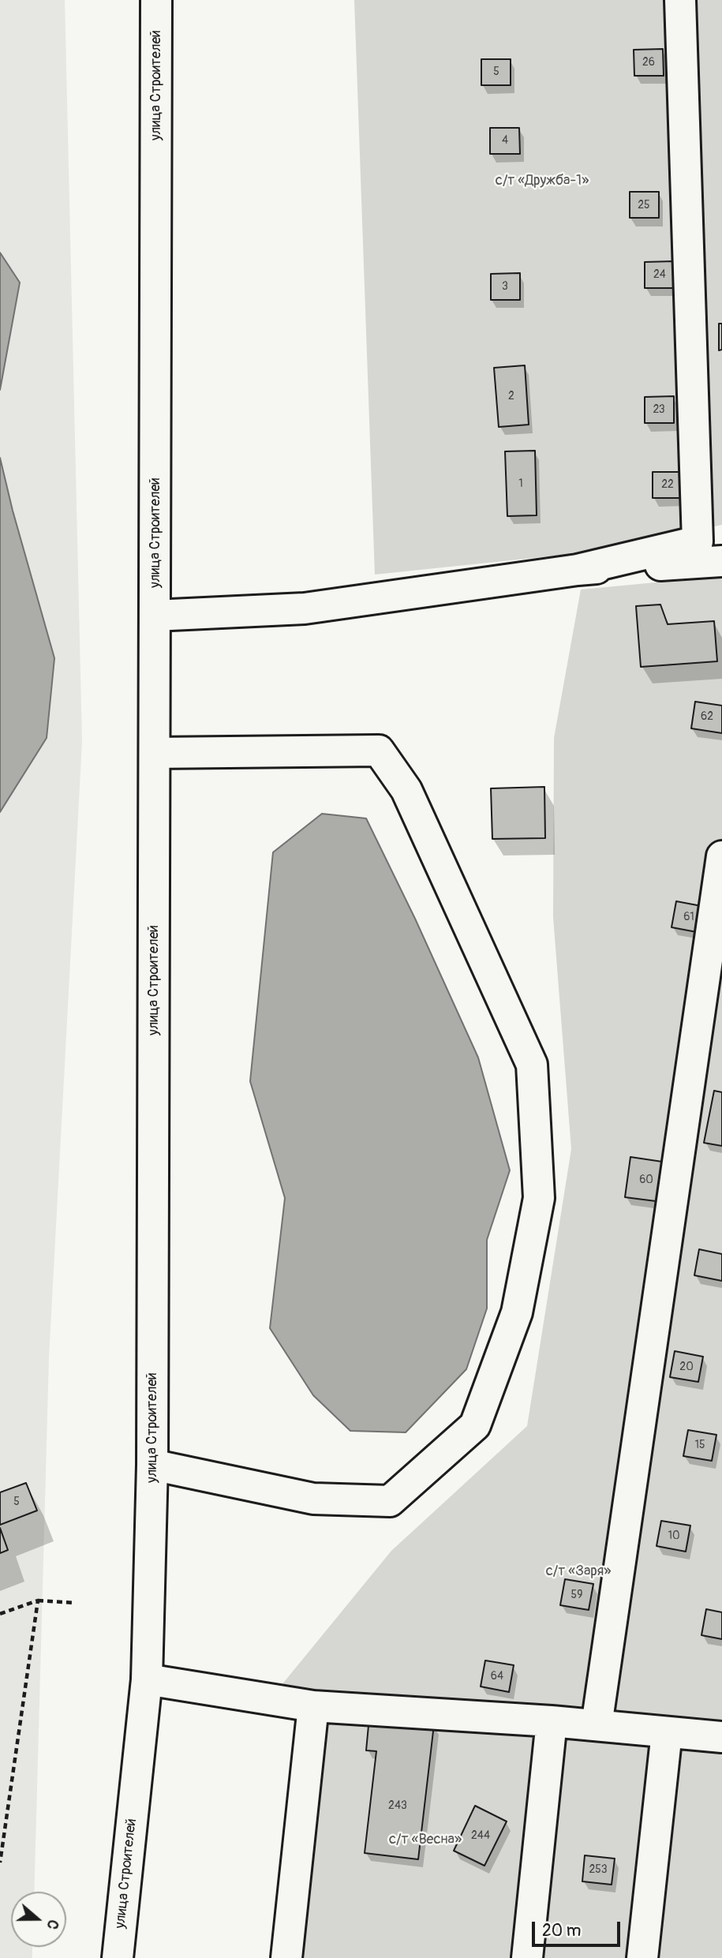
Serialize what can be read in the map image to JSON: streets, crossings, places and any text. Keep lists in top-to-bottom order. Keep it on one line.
{"streets":{"main road":["улица Строителей"]},"parks":["с/т «Дружба-1»","с/т «Заря»","с/т «Весна»"],"house_numbers":["26","5","4","25","24","3","2","23","1","22","62","61","60","20","15","5","10","59","64","243","244","253"],"scale_bar":"20 m","north":"right"}
